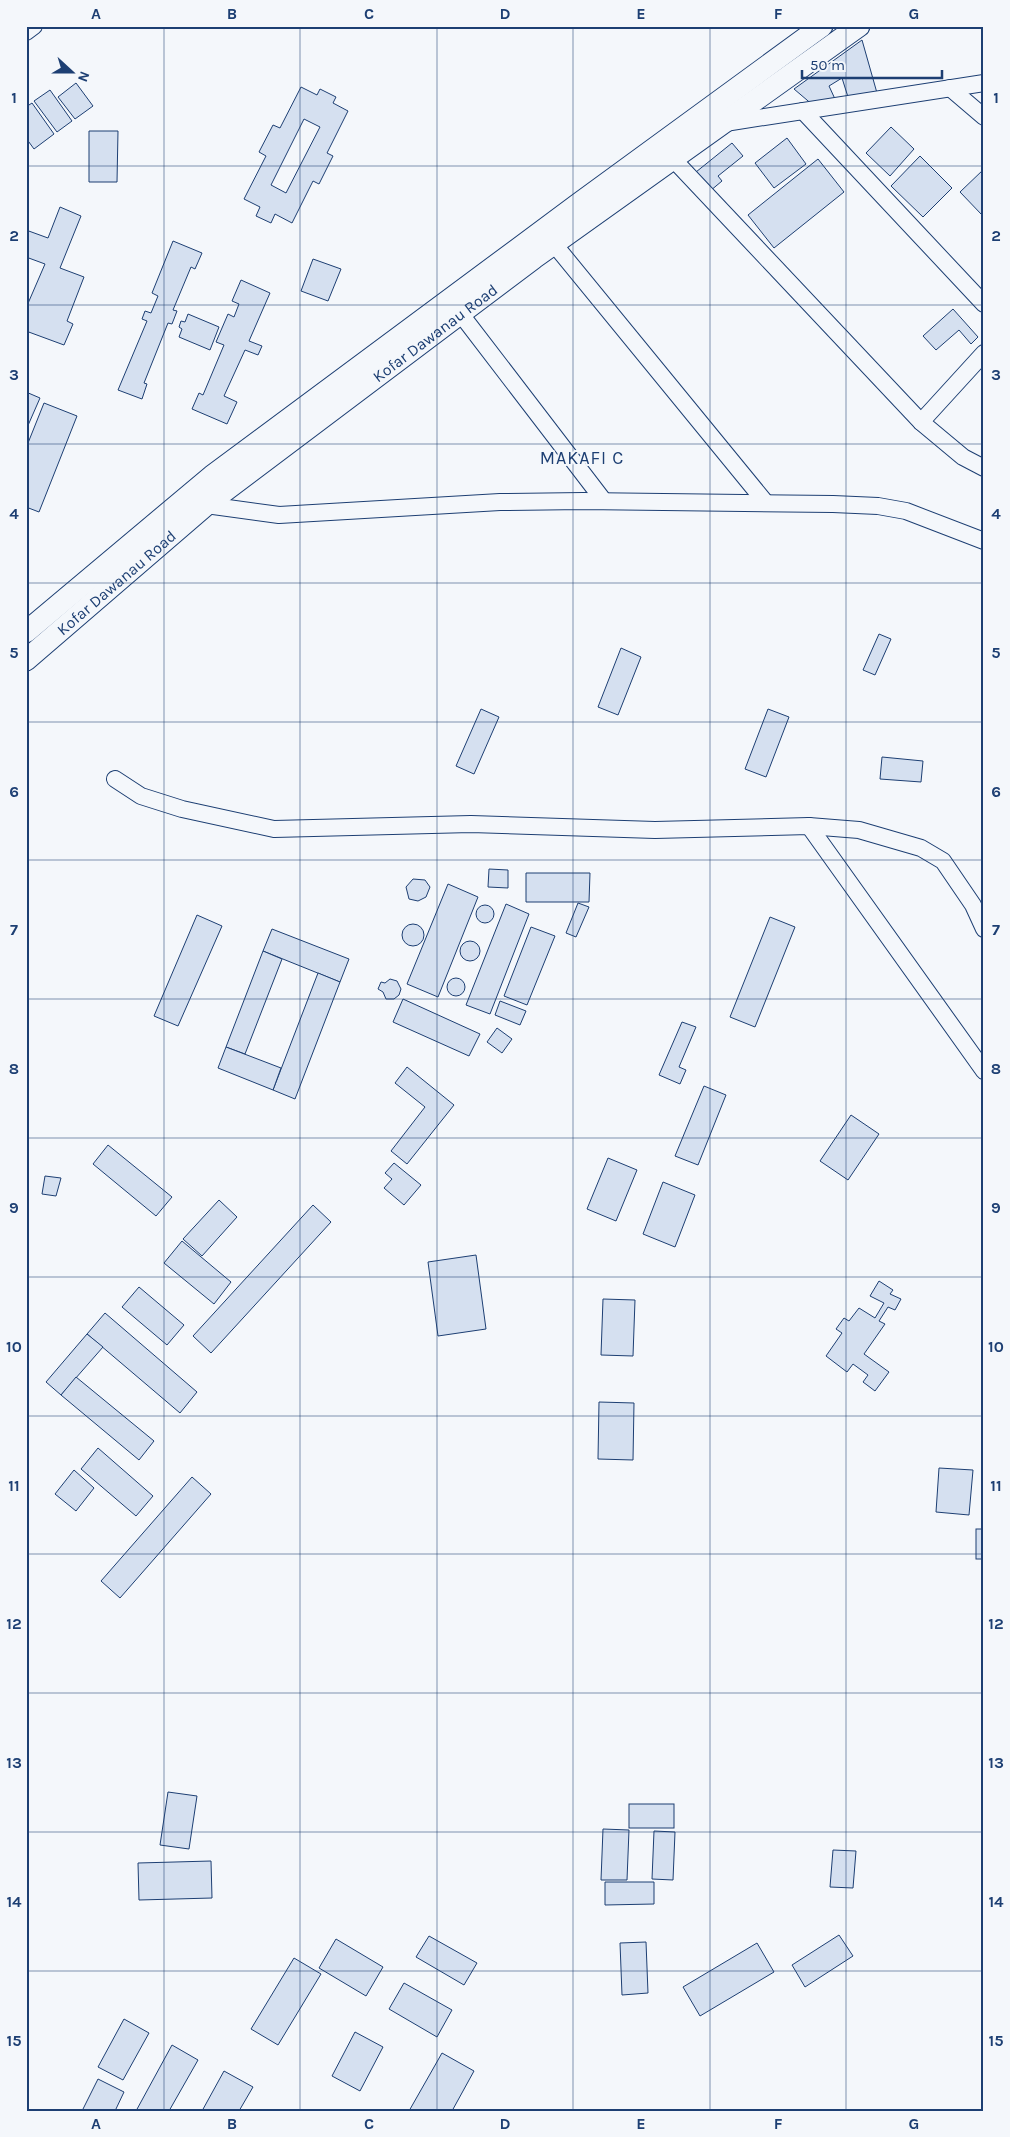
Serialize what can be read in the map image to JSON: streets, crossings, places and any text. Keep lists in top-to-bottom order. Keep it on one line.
{"streets":{"street":["Kofar Dawanau Road"]},"districts":["MAKAFI C"],"scale_bar":"50 m","north":"right","grid":{"columns":["A","B","C","D","E","F","G"],"rows":["1","2","3","4","5","6","7","8","9","10","11","12","13","14","15"]}}
